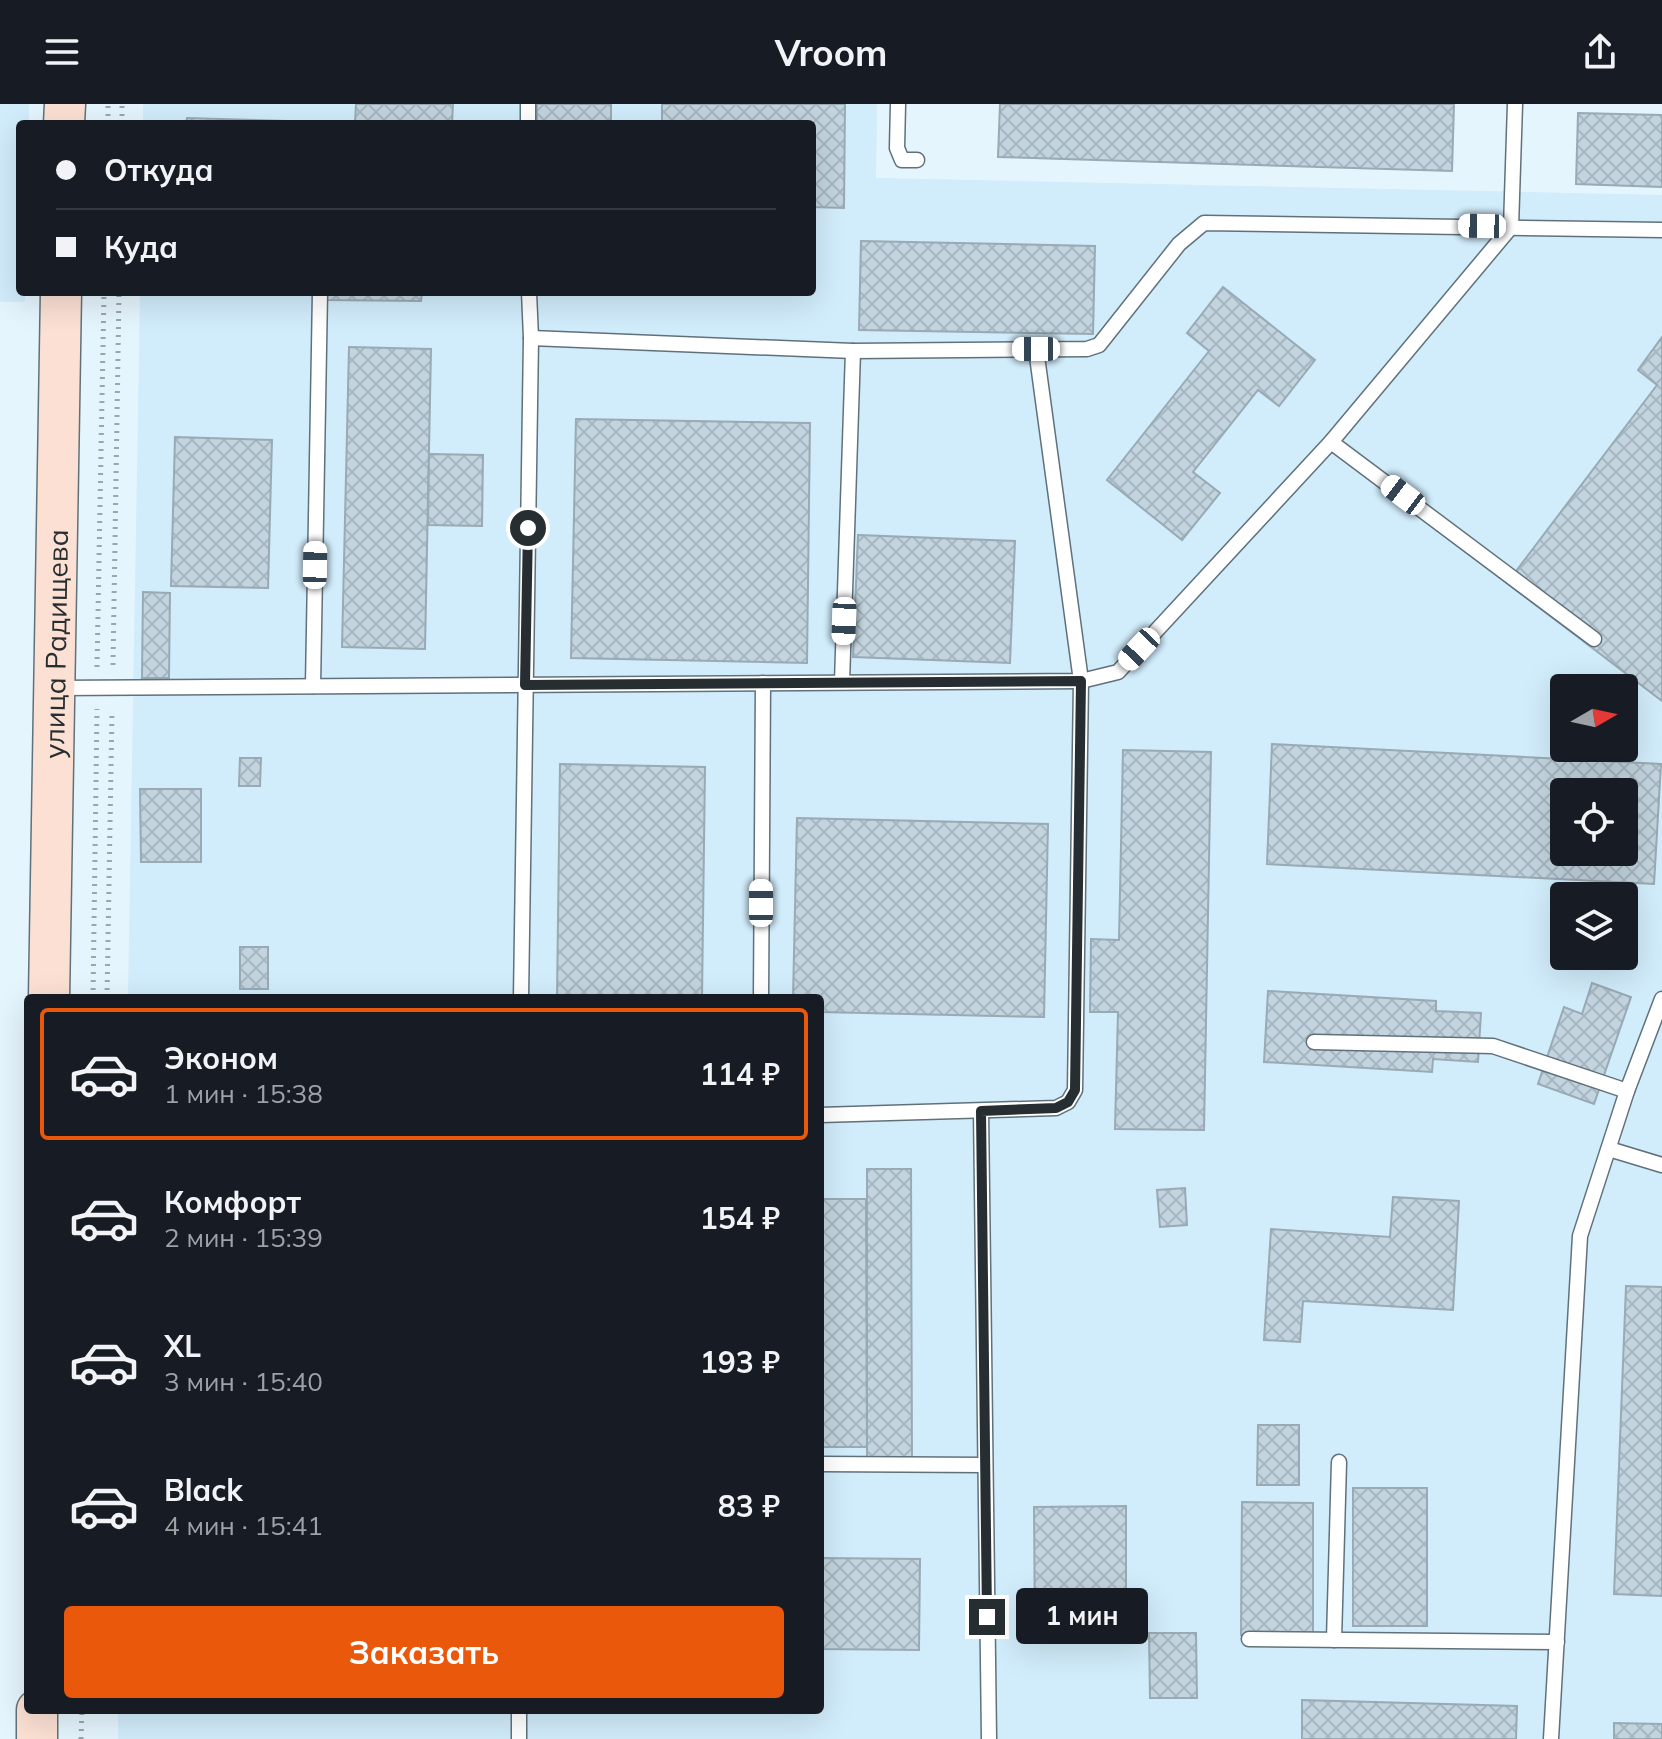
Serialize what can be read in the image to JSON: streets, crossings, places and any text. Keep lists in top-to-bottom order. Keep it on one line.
{"streets":{"street":["улица Радищева"]},"north":"right","page":{"header":"Vroom","banner":["Откуда","Куда"],"list":[{"name":"Эконом","note":"1 мин · 15:38","value":"114 ₽"},{"name":"Комфорт","note":"2 мин · 15:39","value":"154 ₽"},{"name":"XL","note":"3 мин · 15:40","value":"193 ₽"},{"name":"Black","note":"4 мин · 15:41","value":"83 ₽"}],"bubble":"1 мин","buttons":"Заказать"}}
